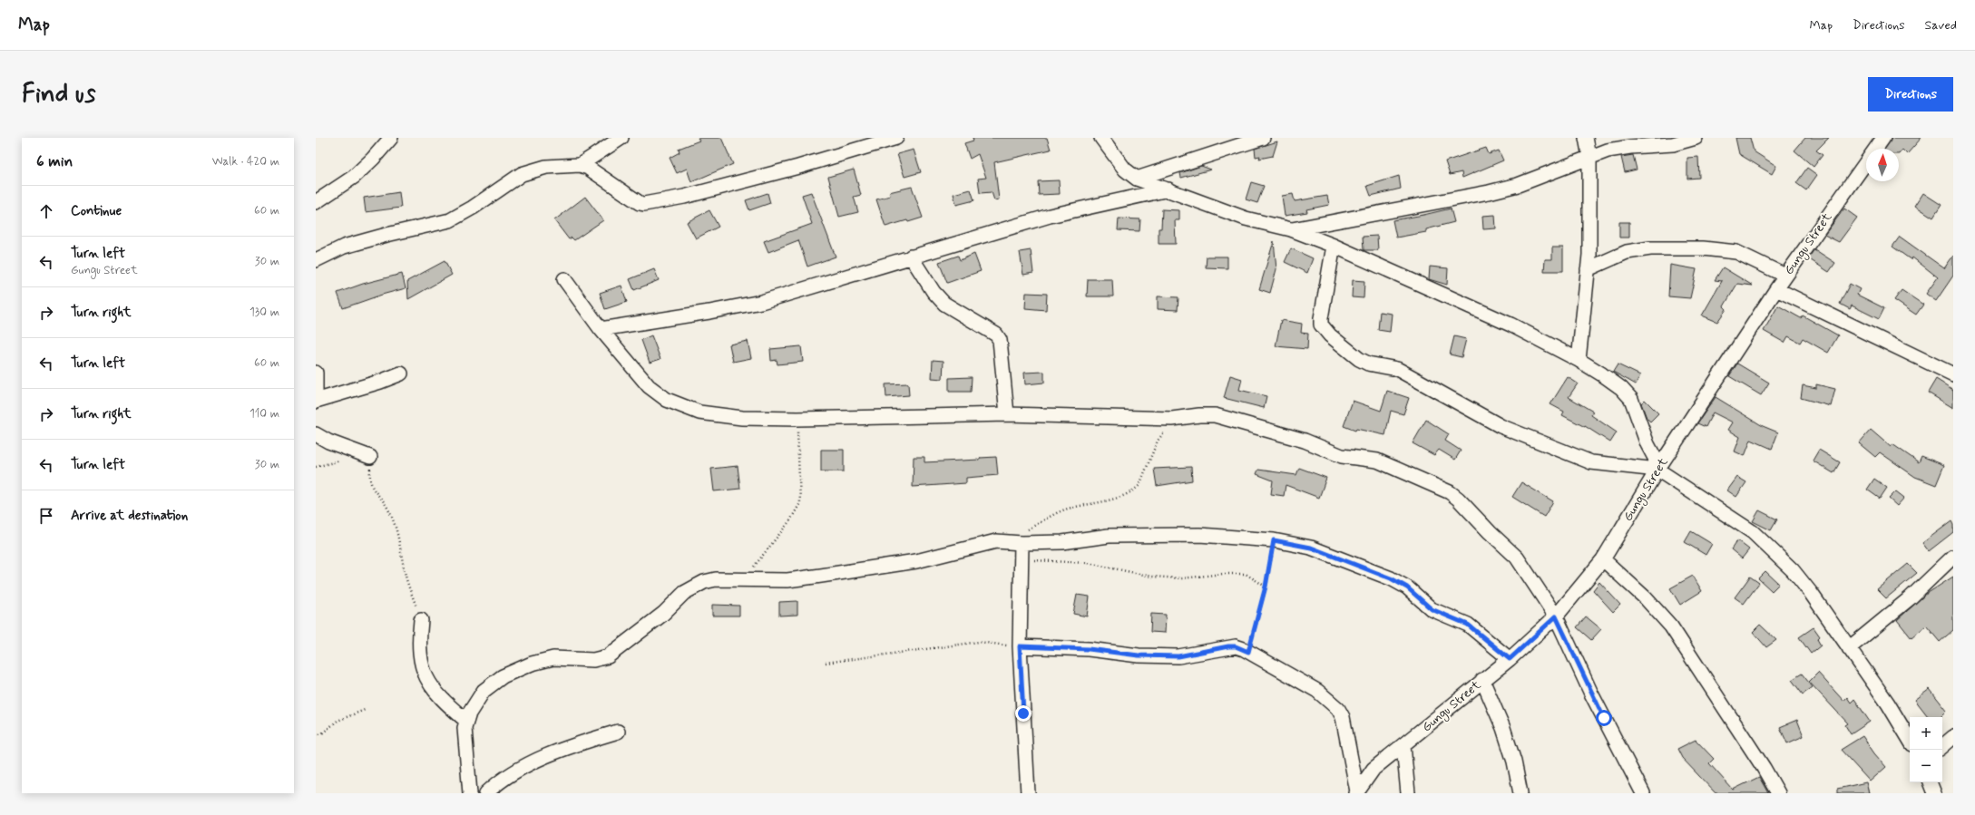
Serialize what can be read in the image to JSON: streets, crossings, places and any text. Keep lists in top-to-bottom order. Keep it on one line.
{"streets":{"street":["Gungu Street"]},"north":"top","page":{"header":"Map","nav":["Map","Directions","Saved"],"buttons":"Directions","title":"Find us","heading":["6 min","Walk · 420 m"],"list":[["Continue","60 m"],["Turn left","Gungu Street","30 m"],["Turn right","130 m"],["Turn left","60 m"],["Turn right","110 m"],["Turn left","30 m"],"Arrive at destination"],"map_buttons":["+","−"]}}
